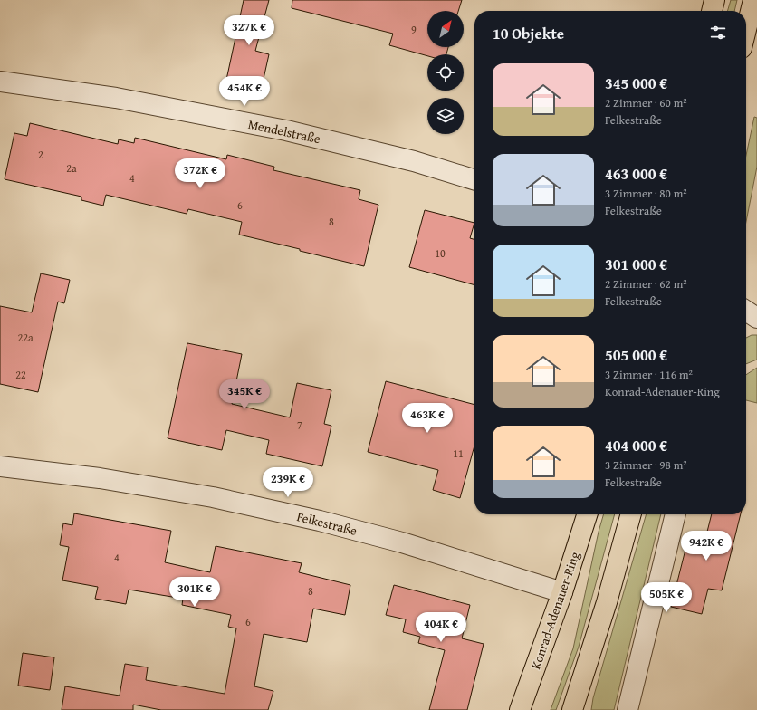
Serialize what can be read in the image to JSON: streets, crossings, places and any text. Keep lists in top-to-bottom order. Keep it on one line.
{"streets":{"main road":["Konrad-Adenauer-Ring"],"street":["Mendelstraße","Felkestraße"]},"crossings":[["Felkestraße","Konrad-Adenauer-Ring"]],"house_numbers":["9","2","2a","4","6","8","10","22a","22","7","11","4","8","6"],"north":"top right","page":{"heading":"10 Objekte","price":["327K €","454K €","372K €","345K €","463K €","239K €","942K €","301K €","505K €","404K €"],"list":[{"name":"345 000 €","note":"2 Zimmer · 60 m² · Felkestraße"},{"name":"463 000 €","note":"3 Zimmer · 80 m² · Felkestraße"},{"name":"301 000 €","note":"2 Zimmer · 62 m² · Felkestraße"},{"name":"505 000 €","note":"3 Zimmer · 116 m² · Konrad-Adenauer-Ring"},{"name":"404 000 €","note":"3 Zimmer · 98 m² · Felkestraße"}]}}
